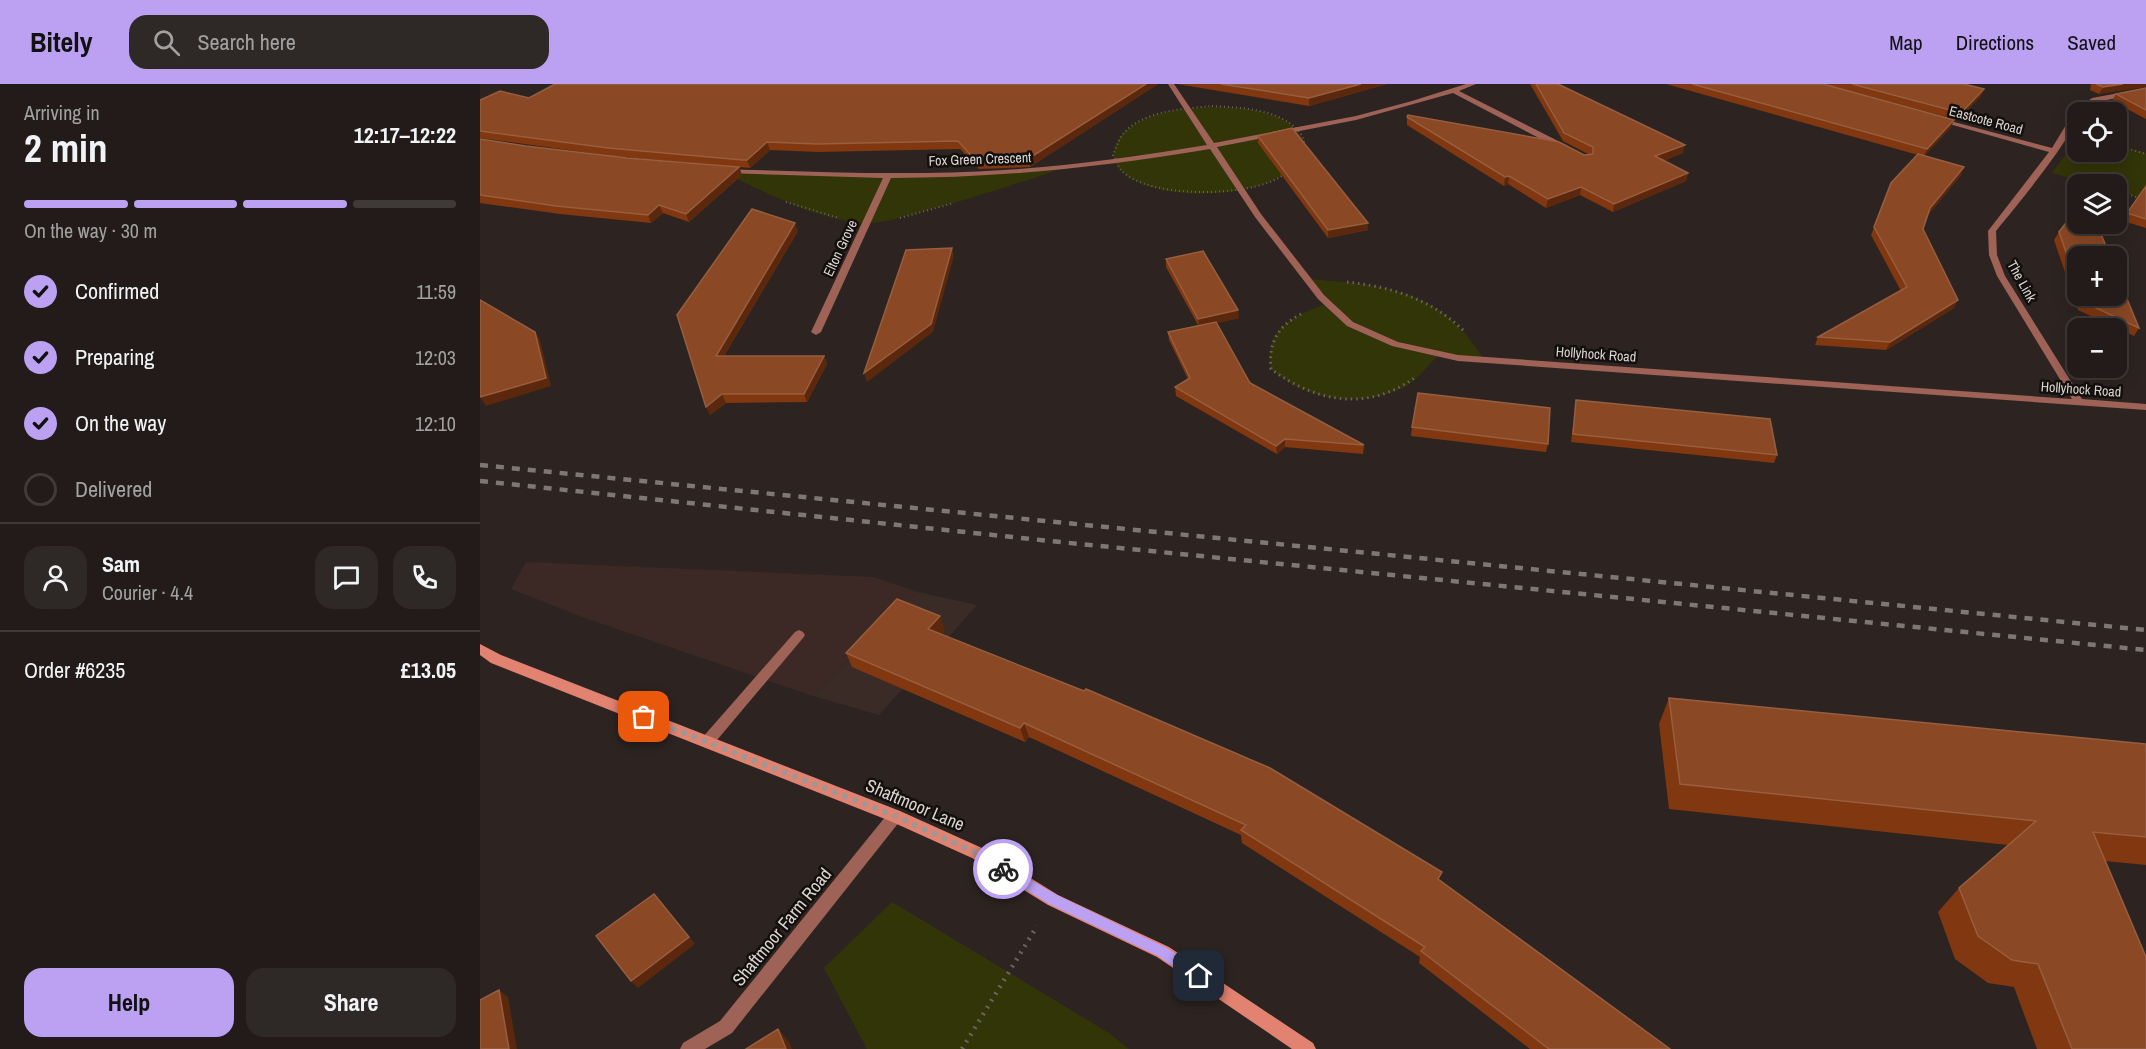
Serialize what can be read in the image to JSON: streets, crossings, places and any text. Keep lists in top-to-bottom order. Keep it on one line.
{"streets":{"main road":["Shaftmoor Lane"],"street":["Eastcote Road","Fox Green Crescent","Elton Grove","The Link","Hollyhock Road","Shaftmoor Farm Road"]},"crossings":[["Eastcote Road","The Link"],["Fox Green Crescent","Elton Grove"],["Fox Green Crescent","Hollyhock Road"],["The Link","Hollyhock Road"],["Shaftmoor Lane","Shaftmoor Farm Road"]],"page":{"header":"Bitely","search":"Search here","nav":["Map","Directions","Saved"],"heading":["2 min","Arriving in","12:17–12:22"],"panel":["Sam","Courier · 4.4","Order #6235","£13.05"],"map_buttons":["+","−"],"bar":"On the way · 30 m","list":[["Confirmed","11:59"],["Preparing","12:03"],["On the way","12:10"],"Delivered"],"buttons":["Help","Share"]}}
